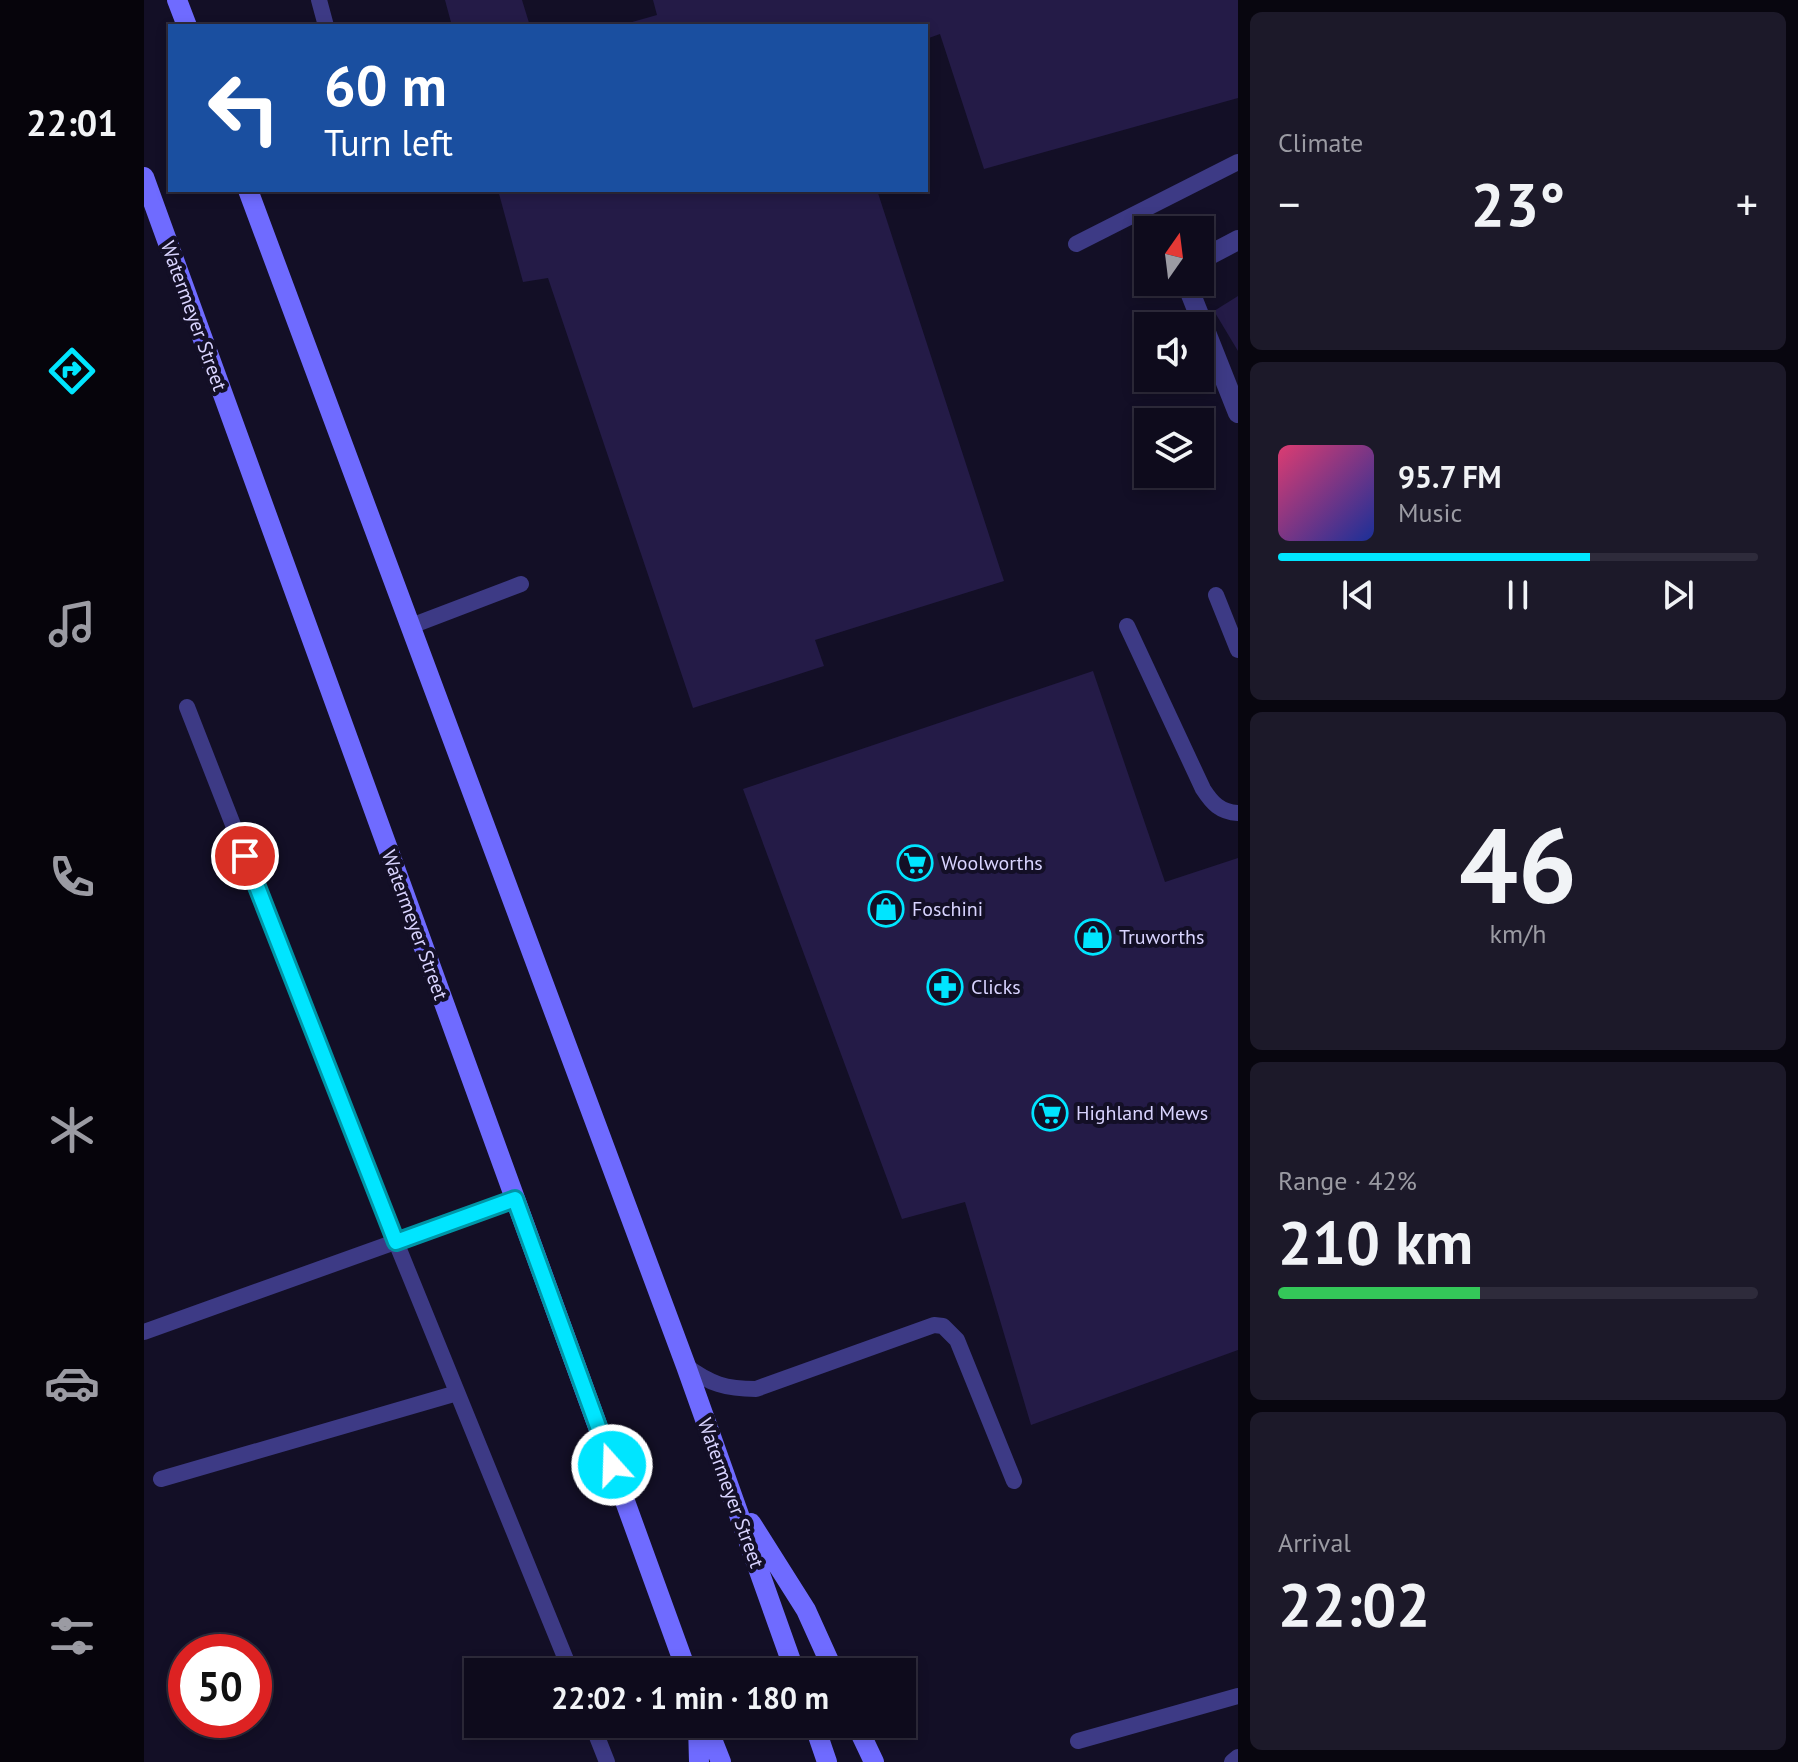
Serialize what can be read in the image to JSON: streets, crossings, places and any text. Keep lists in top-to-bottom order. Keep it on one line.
{"streets":{"main road":["Watermeyer Street"]},"places":{"supermarket":["Woolworths","Highland Mews"],"shop":["Foschini","Truworths"],"pharmacy":["Clicks"]},"north":"top","page":{"tabs":"22:01","tile":["Climate",["46","km/h"],["Range · 42%","210 km"],["Arrival","22:02"]],"turn":["60 m","Turn left"],"heat":["−","23°","+"],"song":["95.7 FM","Music"],"limit":"50","trip":"22:02 · 1 min · 180 m"}}
